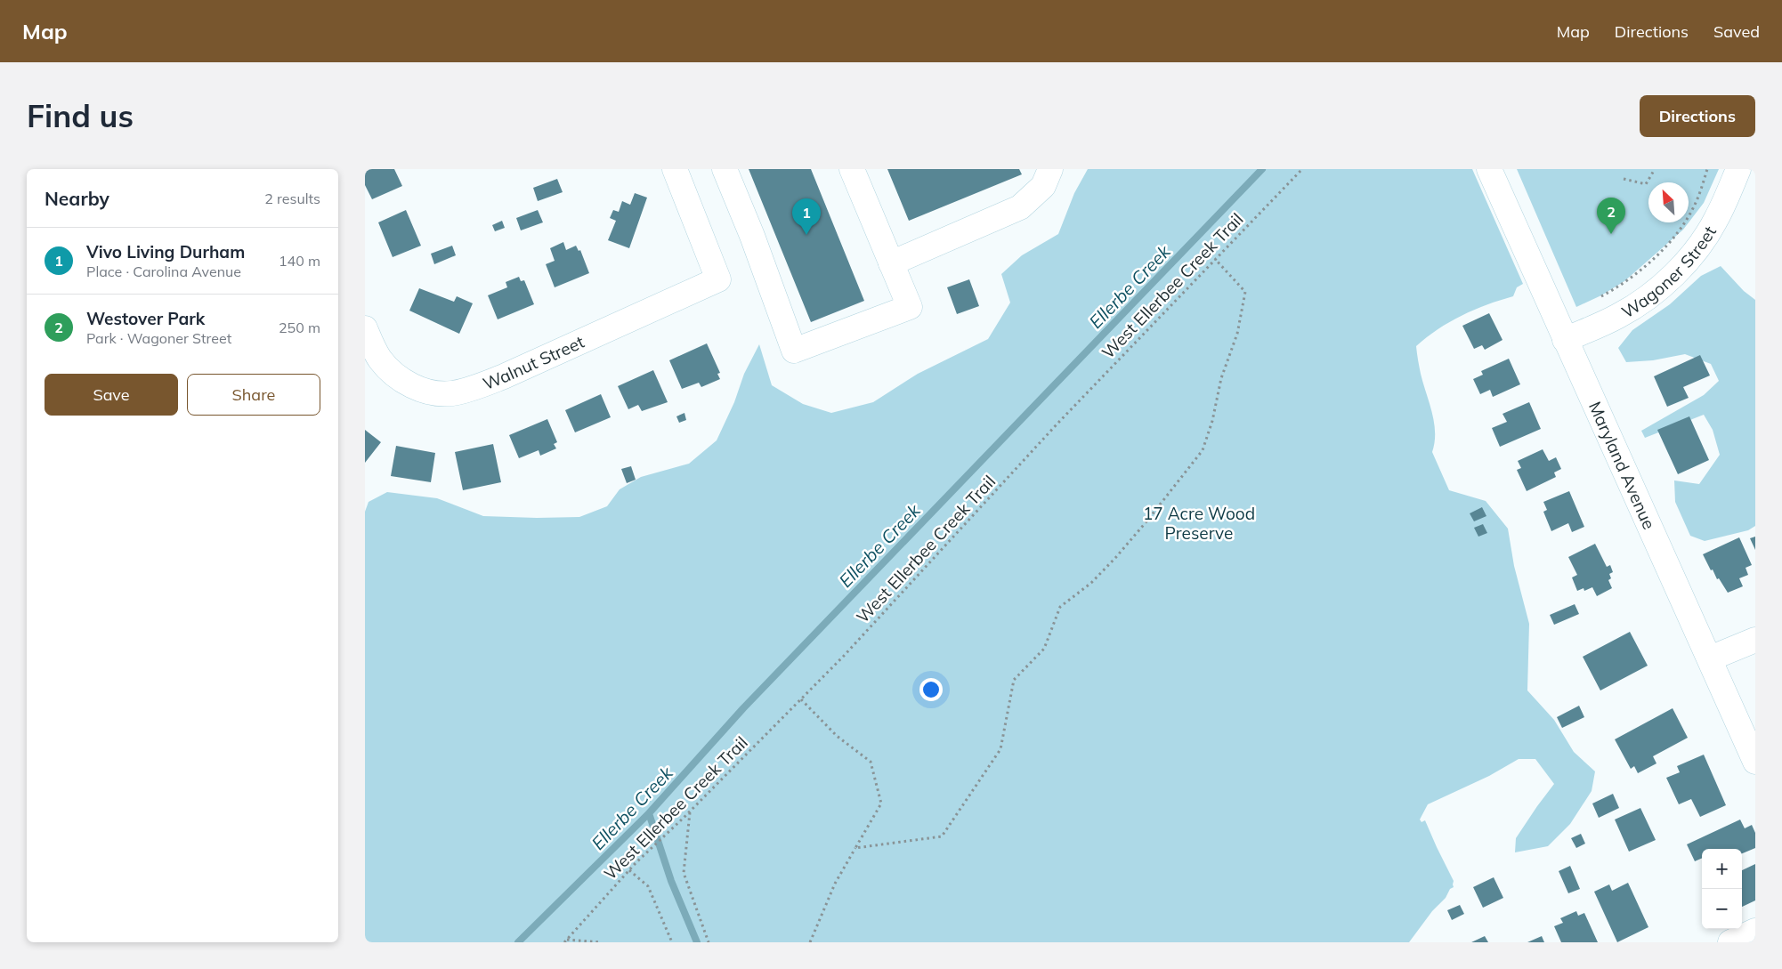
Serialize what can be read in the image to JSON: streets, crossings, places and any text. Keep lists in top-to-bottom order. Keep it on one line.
{"streets":{"street":["Wagoner Street","Walnut Street","Maryland Avenue"],"path":["West Ellerbee Creek Trail"]},"crossings":[["Wagoner Street","Maryland Avenue"]],"water":["Ellerbe Creek"],"parks":["17 Acre Wood Preserve"],"north":"top left","page":{"header":"Map","nav":["Map","Directions","Saved"],"buttons":["Directions",["Save","Share"]],"title":"Find us","heading":["Nearby","2 results"],"pins":["2","1"],"list":[{"mark":"1","name":"Vivo Living Durham","note":"Place · Carolina Avenue","value":"140 m"},{"mark":"2","name":"Westover Park","note":"Park · Wagoner Street","value":"250 m"}],"map_buttons":["+","−"]}}
